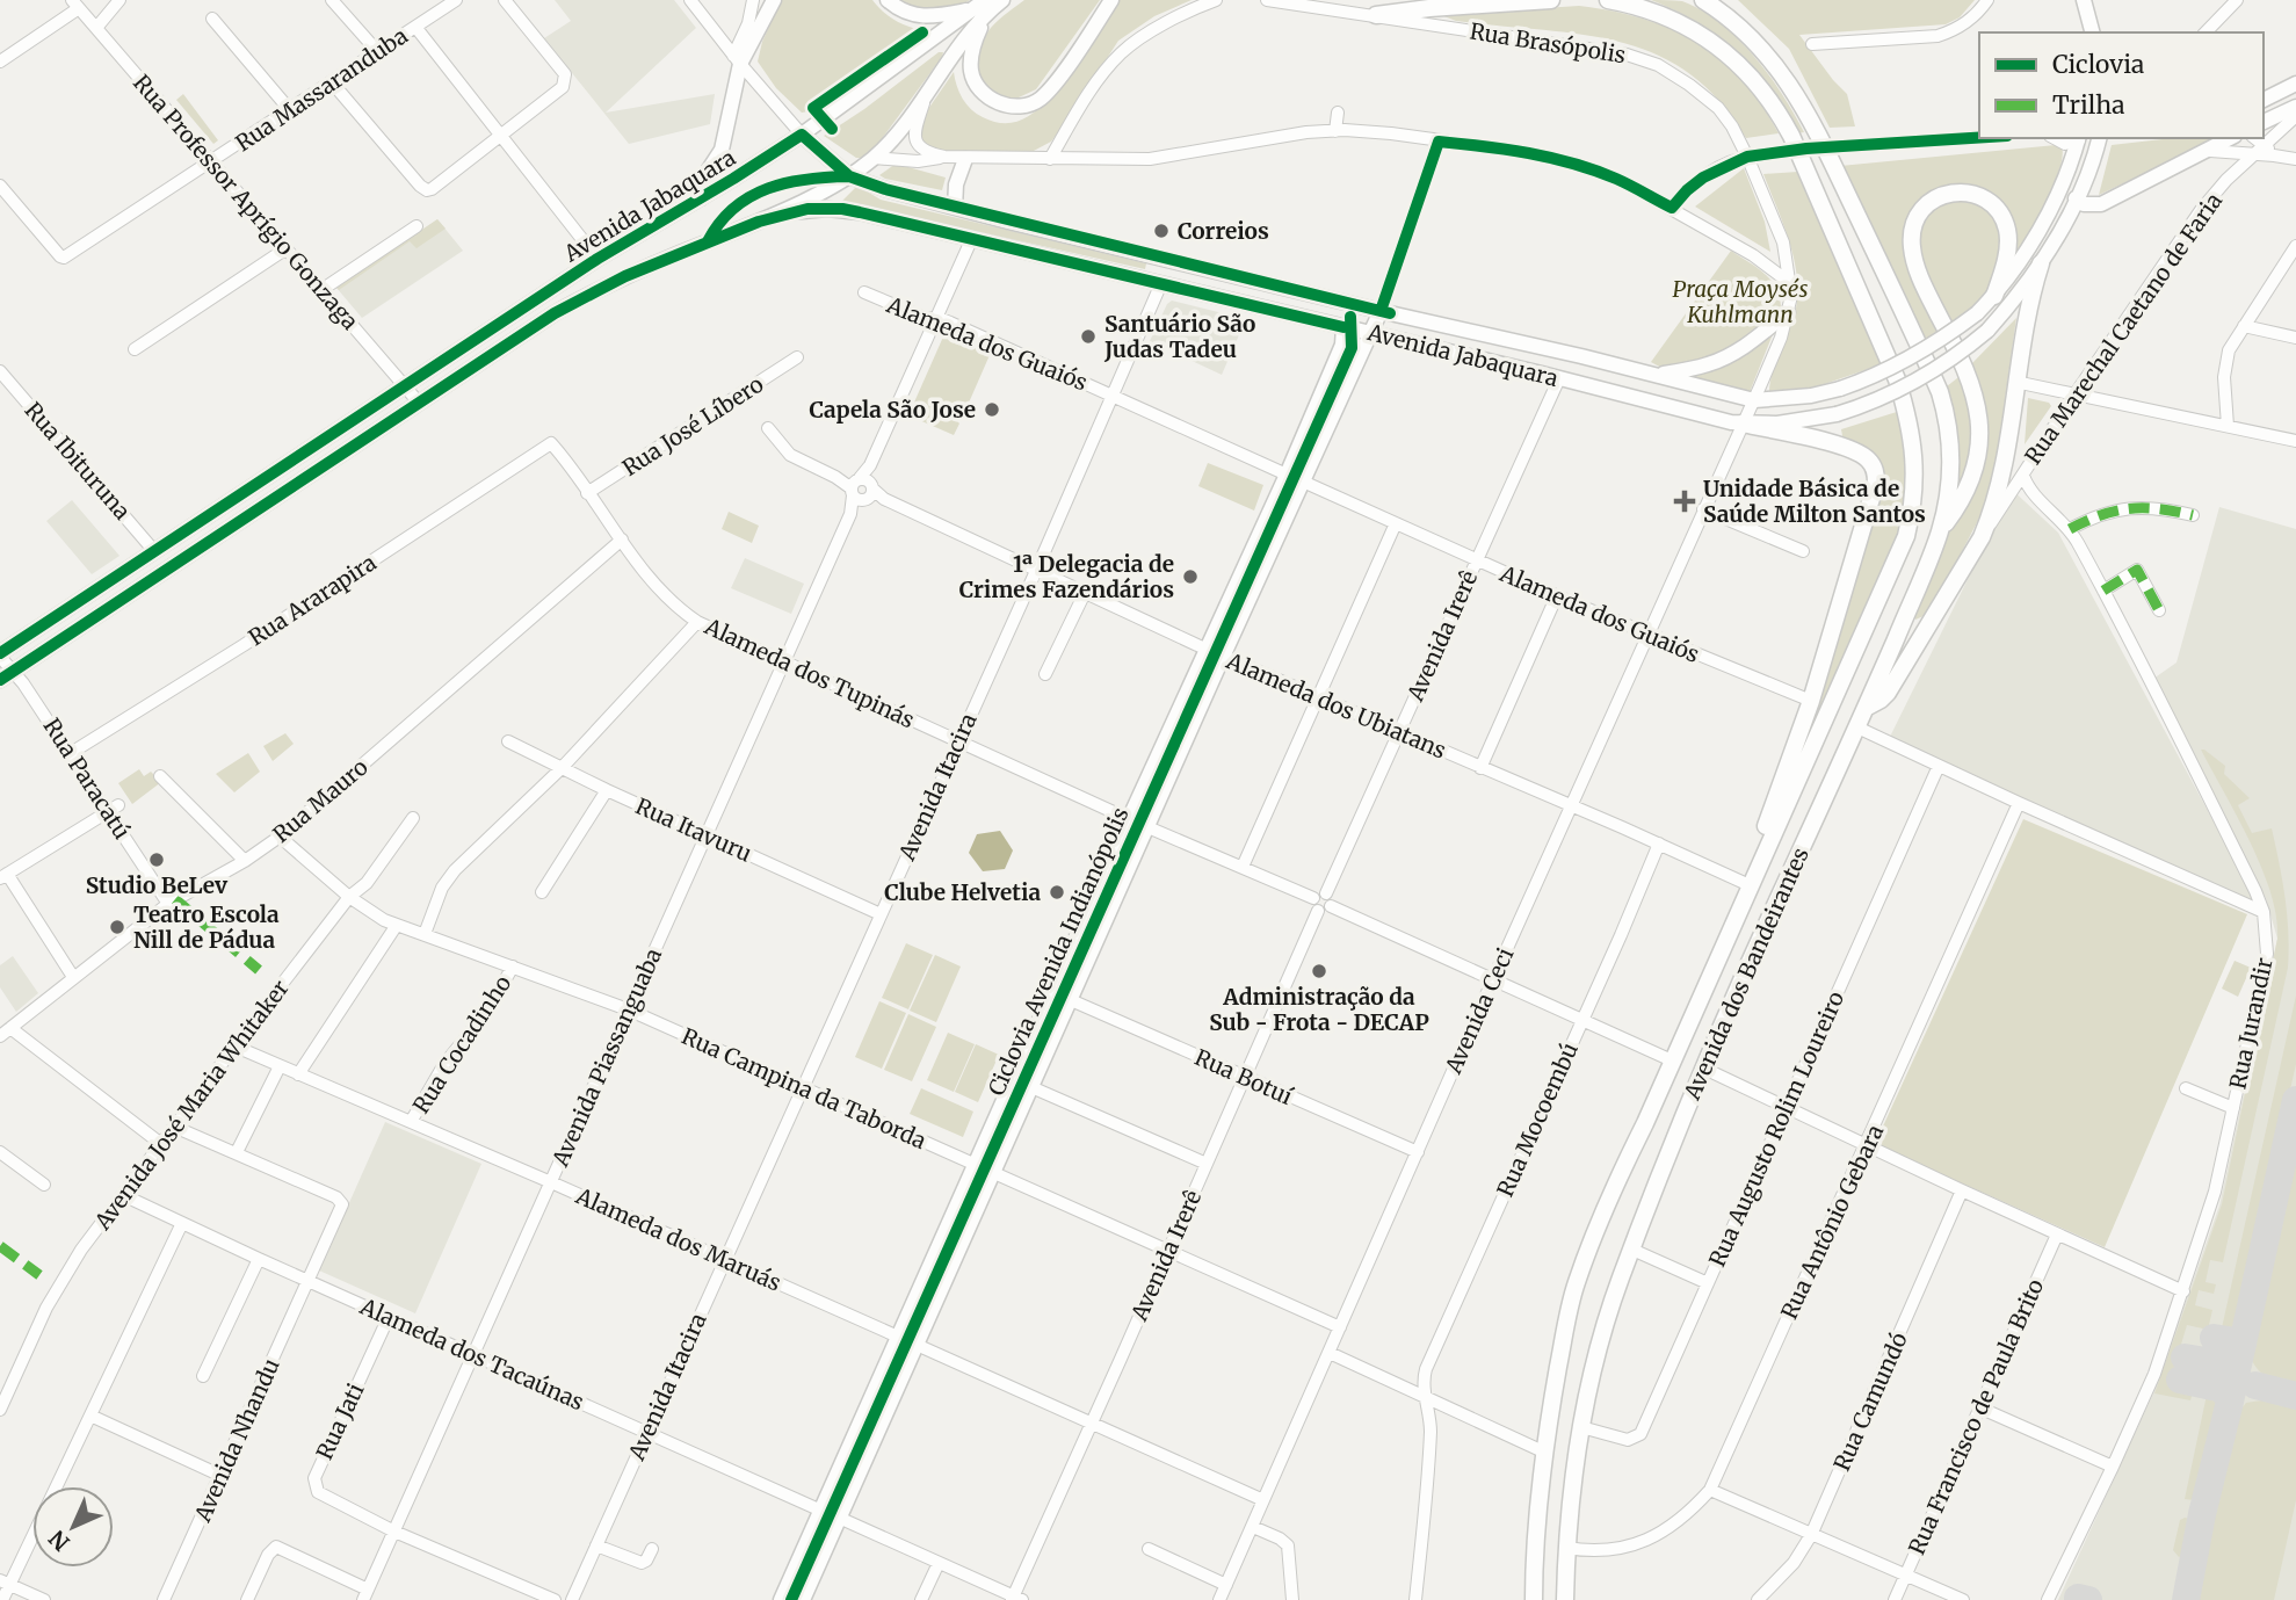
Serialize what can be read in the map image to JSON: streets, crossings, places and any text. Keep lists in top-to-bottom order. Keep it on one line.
{"streets":{"highway":["Avenida dos Bandeirantes"],"main road":["Avenida Jabaquara"],"street":["Rua Brasópolis","Rua Massaranduba","Rua Professor Aprígio Gonzaga","Rua Marechal Caetano de Faria","Alameda dos Guaiós","Rua José Líbero","Rua Ibituruna","Rua Ararapira","Avenida Irerê","Alameda dos Tupinás","Alameda dos Ubiatans","Rua Paracatú","Avenida Itacira","Rua Mauro","Rua Itavuru","Avenida Ceci","Rua Jurandir","Rua Cocadinho","Avenida Piassanguaba","Rua Botuí","Rua Campina da Taborda","Avenida José Maria Whitaker","Rua Mocoembú","Rua Augusto Rolim Loureiro","Rua Antônio Gebara","Alameda dos Maruás","Alameda dos Tacaúnas","Rua Camundó","Rua Francisco de Paula Brito","Rua Jati","Avenida Nhandu"],"cycle path":["Ciclovia Avenida Indianópolis"]},"crossings":[["Rua Brasópolis","Avenida Jabaquara"],["Rua Brasópolis","Avenida Ceci"],["Rua Massaranduba","Rua Professor Aprígio Gonzaga"],["Rua Professor Aprígio Gonzaga","Avenida Jabaquara"],["Avenida Jabaquara","Rua Ibituruna"],["Avenida Jabaquara","Avenida Irerê"],["Avenida Jabaquara","Rua Paracatú"],["Avenida Jabaquara","Avenida Itacira"],["Avenida Jabaquara","Avenida Ceci"],["Rua Marechal Caetano de Faria","Rua Jurandir"],["Alameda dos Guaiós","Avenida Irerê"],["Alameda dos Guaiós","Avenida Itacira"],["Alameda dos Guaiós","Avenida Ceci"],["Rua José Líbero","Alameda dos Tupinás"],["Rua Ararapira","Alameda dos Tupinás"],["Rua Ararapira","Rua Paracatú"],["Avenida Irerê","Alameda dos Tupinás"],["Avenida Irerê","Alameda dos Ubiatans"],["Avenida Irerê","Rua Botuí"],["Avenida Irerê","Rua Campina da Taborda"],["Alameda dos Tupinás","Avenida Itacira"],["Alameda dos Tupinás","Rua Mauro"],["Alameda dos Tupinás","Avenida Piassanguaba"],["Alameda dos Ubiatans","Avenida Itacira"],["Alameda dos Ubiatans","Avenida dos Bandeirantes"],["Alameda dos Ubiatans","Avenida Ceci"],["Alameda dos Ubiatans","Avenida Piassanguaba"],["Alameda dos Ubiatans","Rua Mocoembú"],["Rua Paracatú","Rua Mauro"],["Avenida Itacira","Rua Itavuru"],["Avenida Itacira","Rua Campina da Taborda"],["Avenida Itacira","Alameda dos Maruás"],["Avenida Itacira","Alameda dos Tacaúnas"],["Rua Mauro","Rua Campina da Taborda"],["Rua Itavuru","Avenida Piassanguaba"],["Avenida dos Bandeirantes","Rua Augusto Rolim Loureiro"],["Avenida dos Bandeirantes","Rua Antônio Gebara"],["Avenida Ceci","Rua Botuí"],["Avenida Ceci","Rua Campina da Taborda"],["Rua Cocadinho","Rua Campina da Taborda"],["Rua Cocadinho","Alameda dos Maruás"],["Avenida Piassanguaba","Rua Campina da Taborda"],["Avenida Piassanguaba","Alameda dos Maruás"],["Avenida Piassanguaba","Alameda dos Tacaúnas"],["Avenida Piassanguaba","Rua Jati"],["Rua Campina da Taborda","Avenida José Maria Whitaker"],["Avenida José Maria Whitaker","Alameda dos Maruás"],["Avenida José Maria Whitaker","Alameda dos Tacaúnas"],["Alameda dos Tacaúnas","Rua Jati"],["Alameda dos Tacaúnas","Avenida Nhandu"]],"parks":["Praça Moysés Kuhlmann"],"places":{"other":["Correios","Santuário São Judas Tadeu","Capela São Jose","1ª Delegacia de Crimes Fazendários","Studio BeLev","Clube Helvetia","Teatro Escola Nill de Pádua","Administração da Sub - Frota - DECAP"],"health":["Unidade Básica de Saúde Milton Santos"]},"legend":["Ciclovia","Trilha"],"north":"bottom left"}
